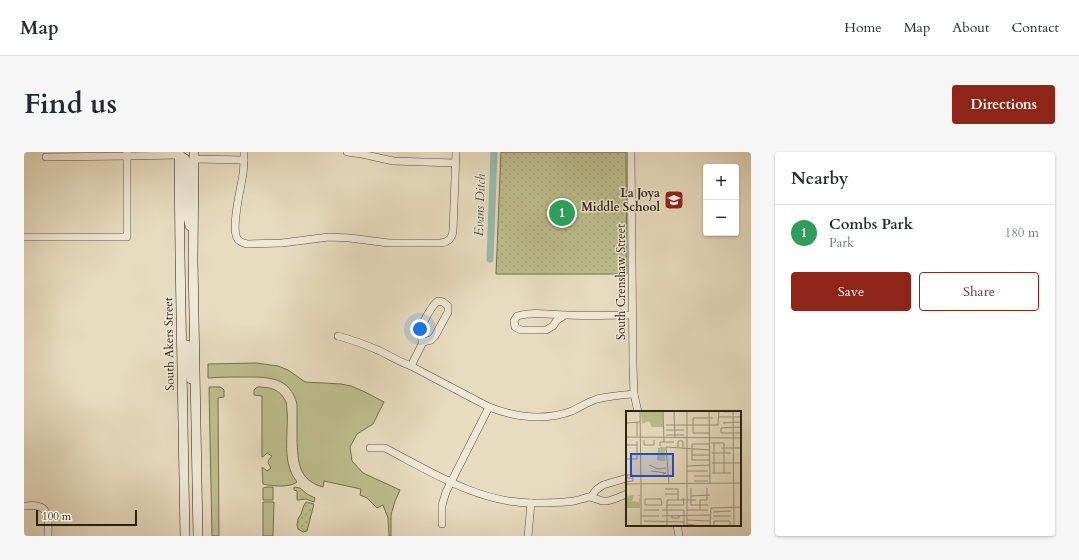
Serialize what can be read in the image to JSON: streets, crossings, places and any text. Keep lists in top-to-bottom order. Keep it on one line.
{"streets":{"main road":["South Akers Street"],"street":["South Crenshaw Street"]},"water":["Evans Ditch"],"places":{"school or university":["La Joya Middle School"]},"scale_bar":"100 m","page":{"header":"Map","nav":["Home","Map","About","Contact"],"title":"Find us","buttons":["Directions",["Save","Share"]],"heading":"Nearby","map_buttons":["+","−"],"pins":"1","list":[{"mark":"1","name":"Combs Park","note":"Park","value":"180 m"}],"scale":"100 m"}}
